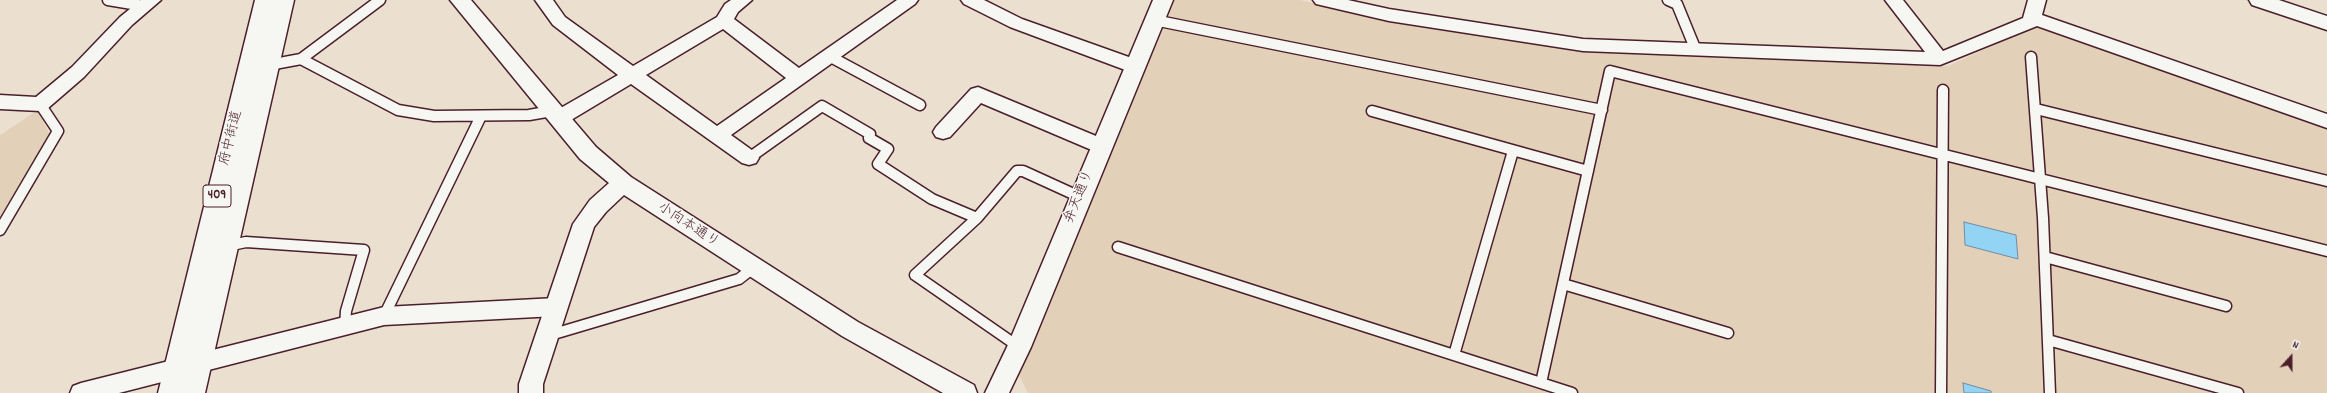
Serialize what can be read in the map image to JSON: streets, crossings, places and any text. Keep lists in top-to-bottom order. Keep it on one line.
{"streets":{"main road":["府中街道","409","弁天通り","小向本通り"]},"north":"top"}
